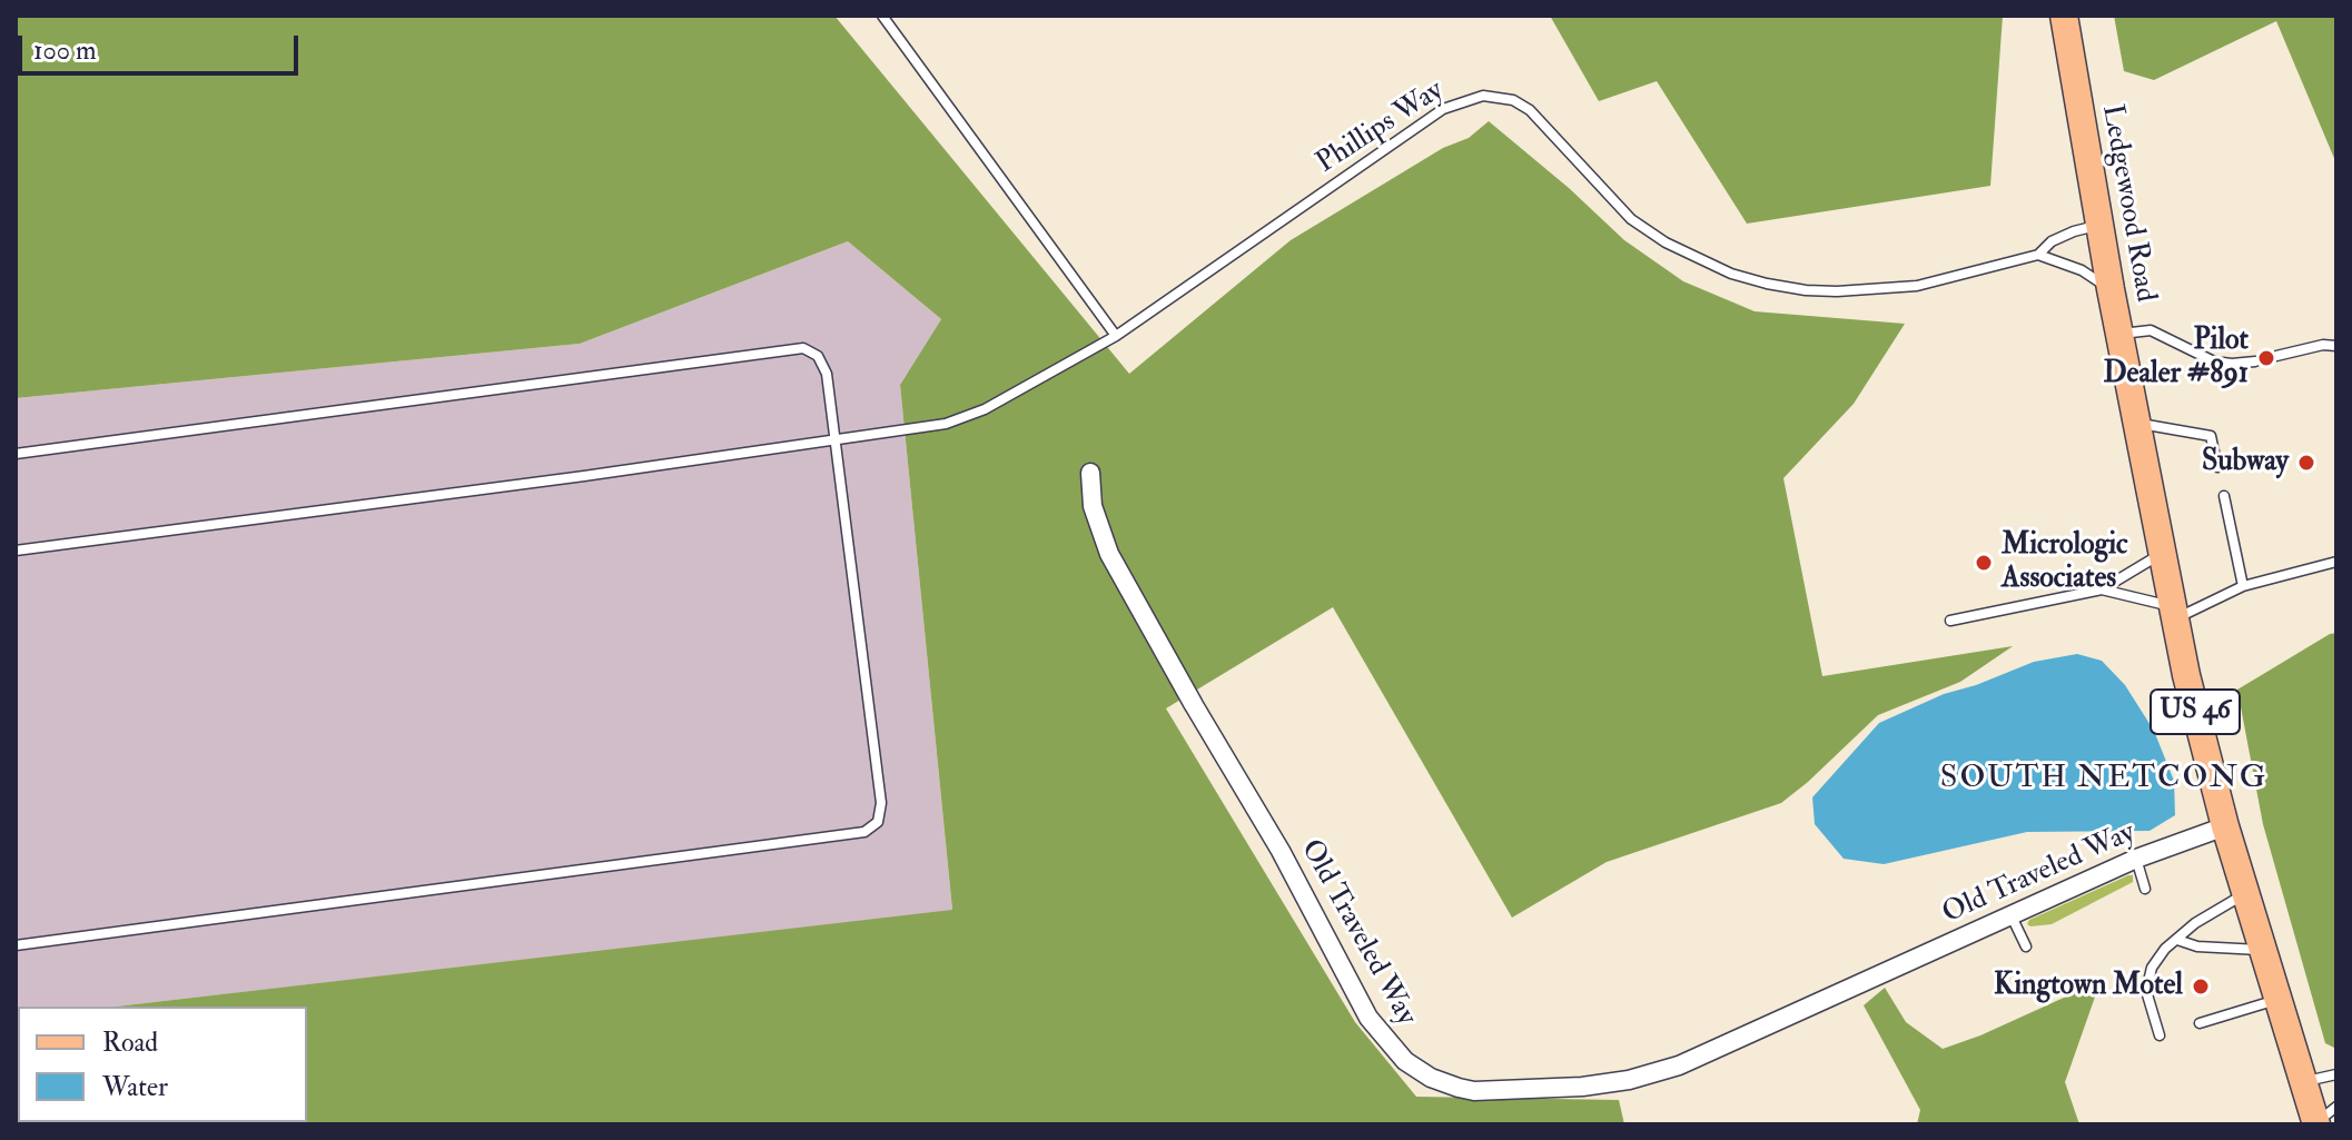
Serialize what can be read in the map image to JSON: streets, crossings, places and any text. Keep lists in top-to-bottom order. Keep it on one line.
{"streets":{"main road":["Ledgewood Road","US 46"],"street":["Old Traveled Way"],"lane":["Phillips Way"]},"crossings":[["Phillips Way","Ledgewood Road"],["Ledgewood Road","Old Traveled Way"]],"districts":["SOUTH NETCONG"],"places":["Pilot Dealer #891","Subway","Micrologic Associates","Kingtown Motel"],"legend":["Road","Water"],"scale_bar":"100 m"}
